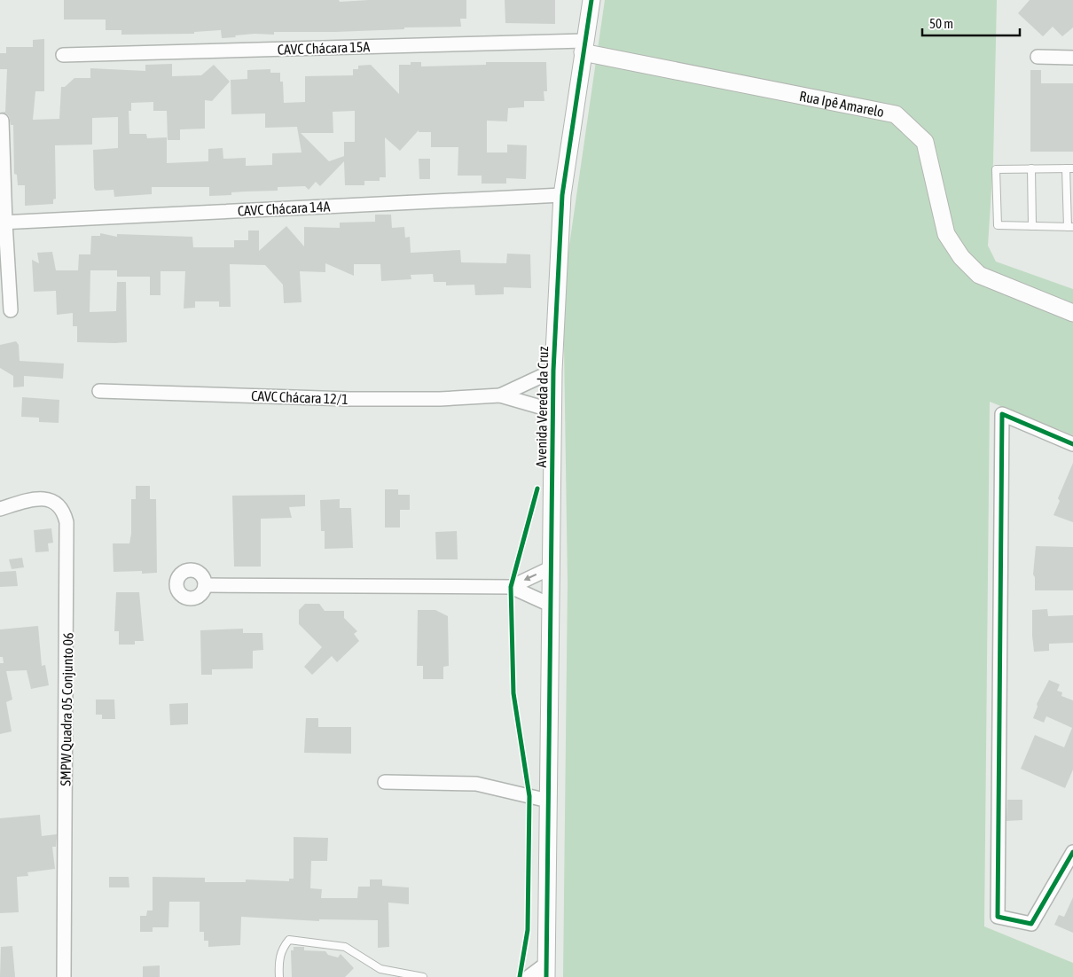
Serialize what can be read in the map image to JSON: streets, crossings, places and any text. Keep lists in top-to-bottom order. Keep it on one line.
{"streets":{"street":["CAVC Chácara 15A","Rua Ipê Amarelo","CAVC Chácara 14A","CAVC Chácara 12/1","Avenida Vereda da Cruz","SMPW Quadra 05 Conjunto 06"]},"crossings":[["CAVC Chácara 15A","Rua Ipê Amarelo"],["CAVC Chácara 15A","Avenida Vereda da Cruz"],["Rua Ipê Amarelo","Avenida Vereda da Cruz"],["CAVC Chácara 14A","Avenida Vereda da Cruz"],["CAVC Chácara 12/1","Avenida Vereda da Cruz"]],"scale_bar":"50 m"}
